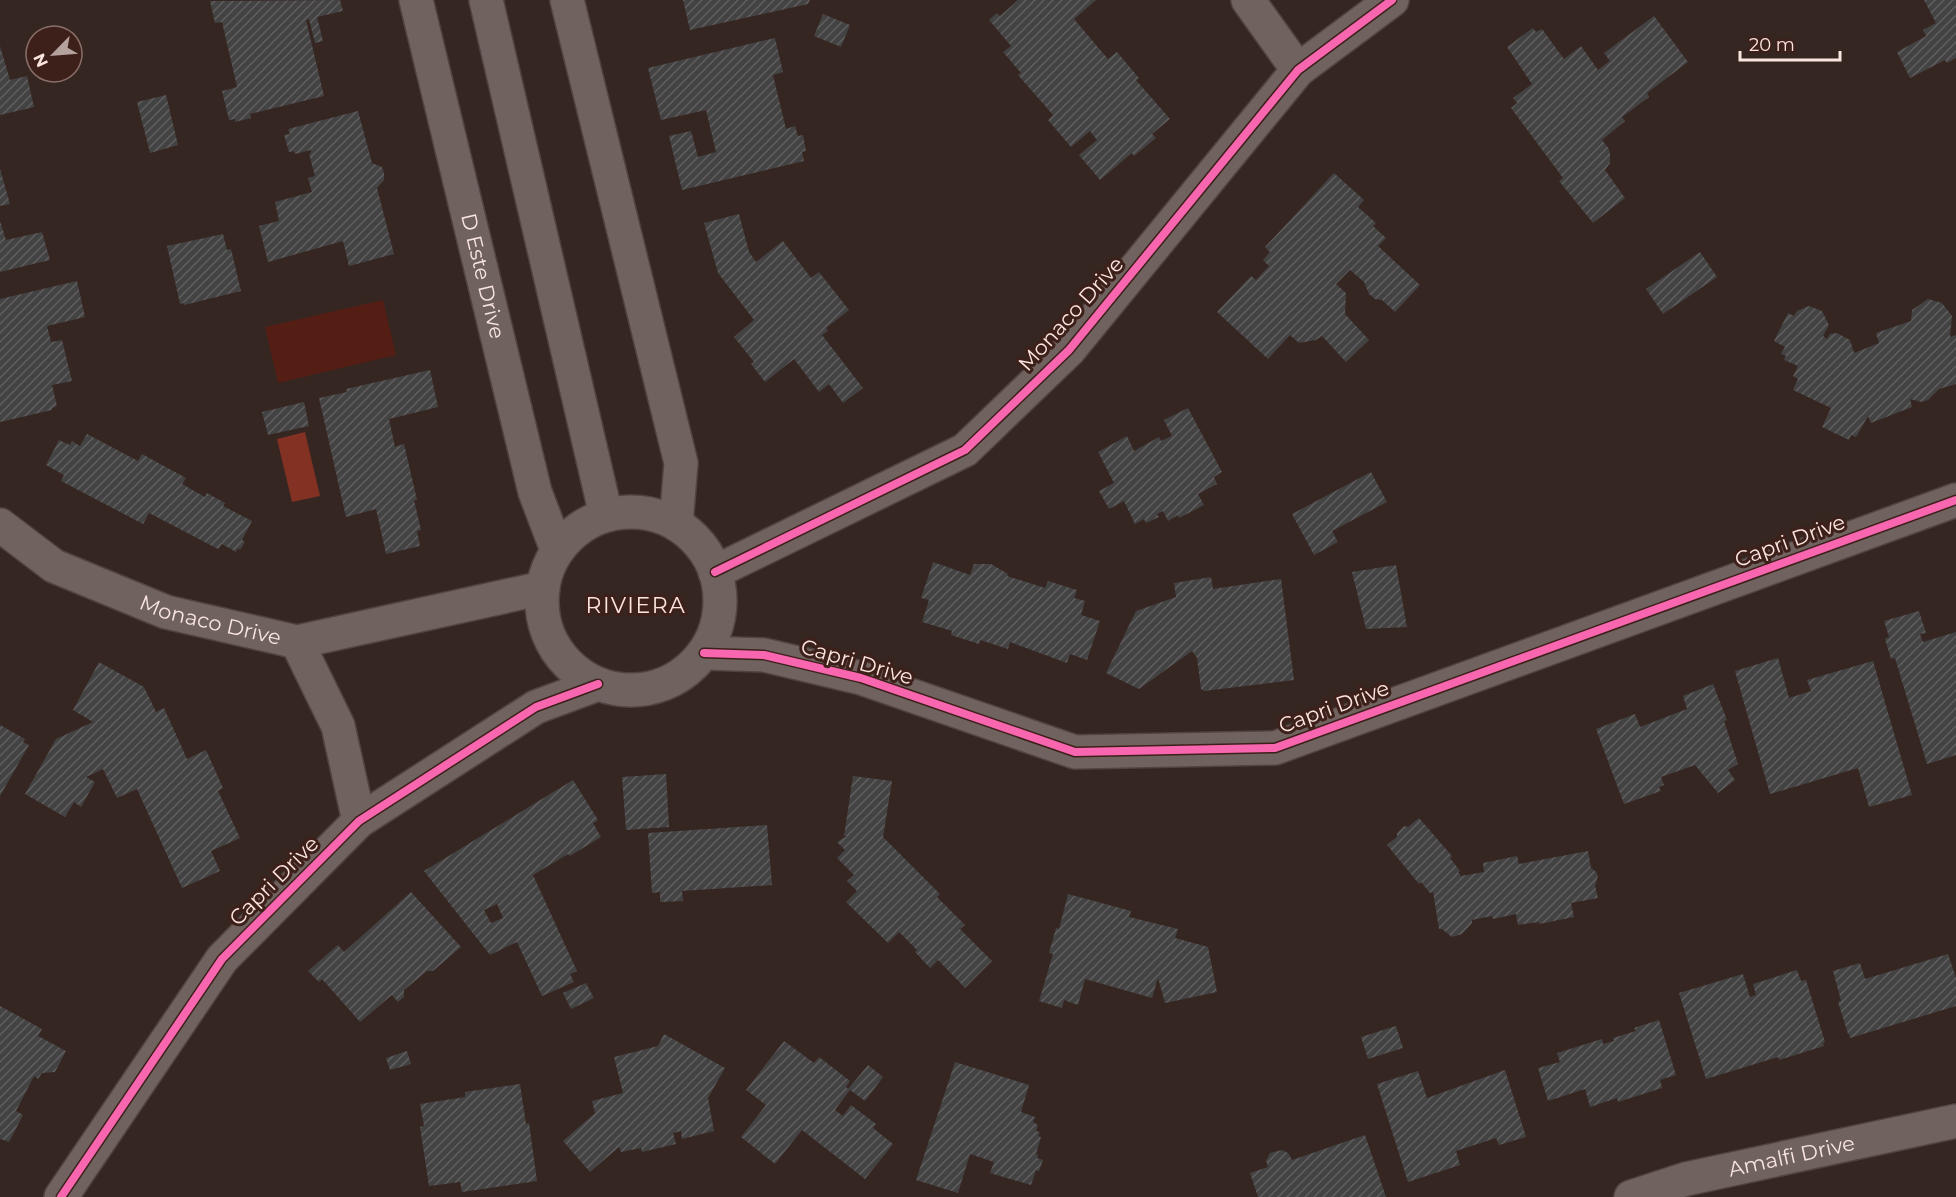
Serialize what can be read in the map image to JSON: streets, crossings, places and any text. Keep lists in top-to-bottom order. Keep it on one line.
{"streets":{"street":["D Este Drive","Monaco Drive","Capri Drive","Amalfi Drive"]},"crossings":[["D Este Drive","Monaco Drive"],["D Este Drive","Capri Drive"],["Monaco Drive","Capri Drive"]],"districts":["RIVIERA"],"scale_bar":"20 m","north":"bottom left"}
